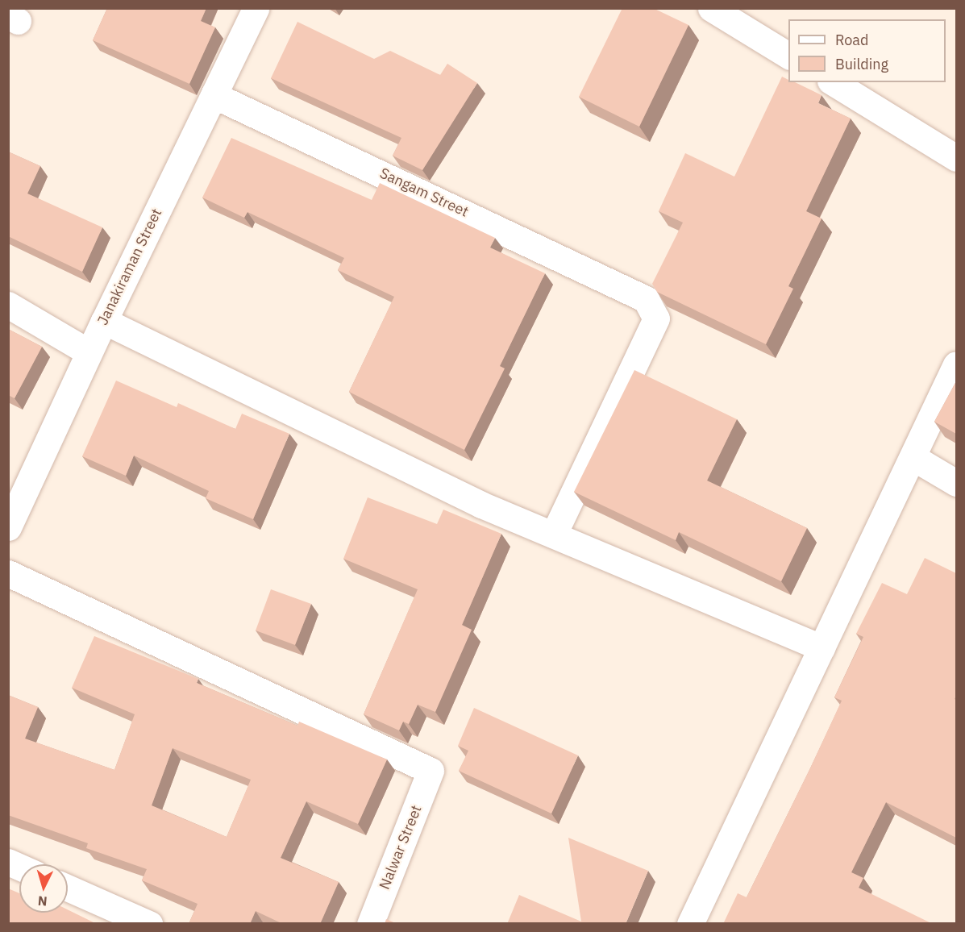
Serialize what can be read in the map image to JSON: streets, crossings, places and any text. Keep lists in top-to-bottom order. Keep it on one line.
{"streets":{"street":["Sangam Street","Janakiraman Street","Nalwar Street"]},"crossings":[["Sangam Street","Janakiraman Street"]],"legend":["Road","Building"],"north":"bottom"}
